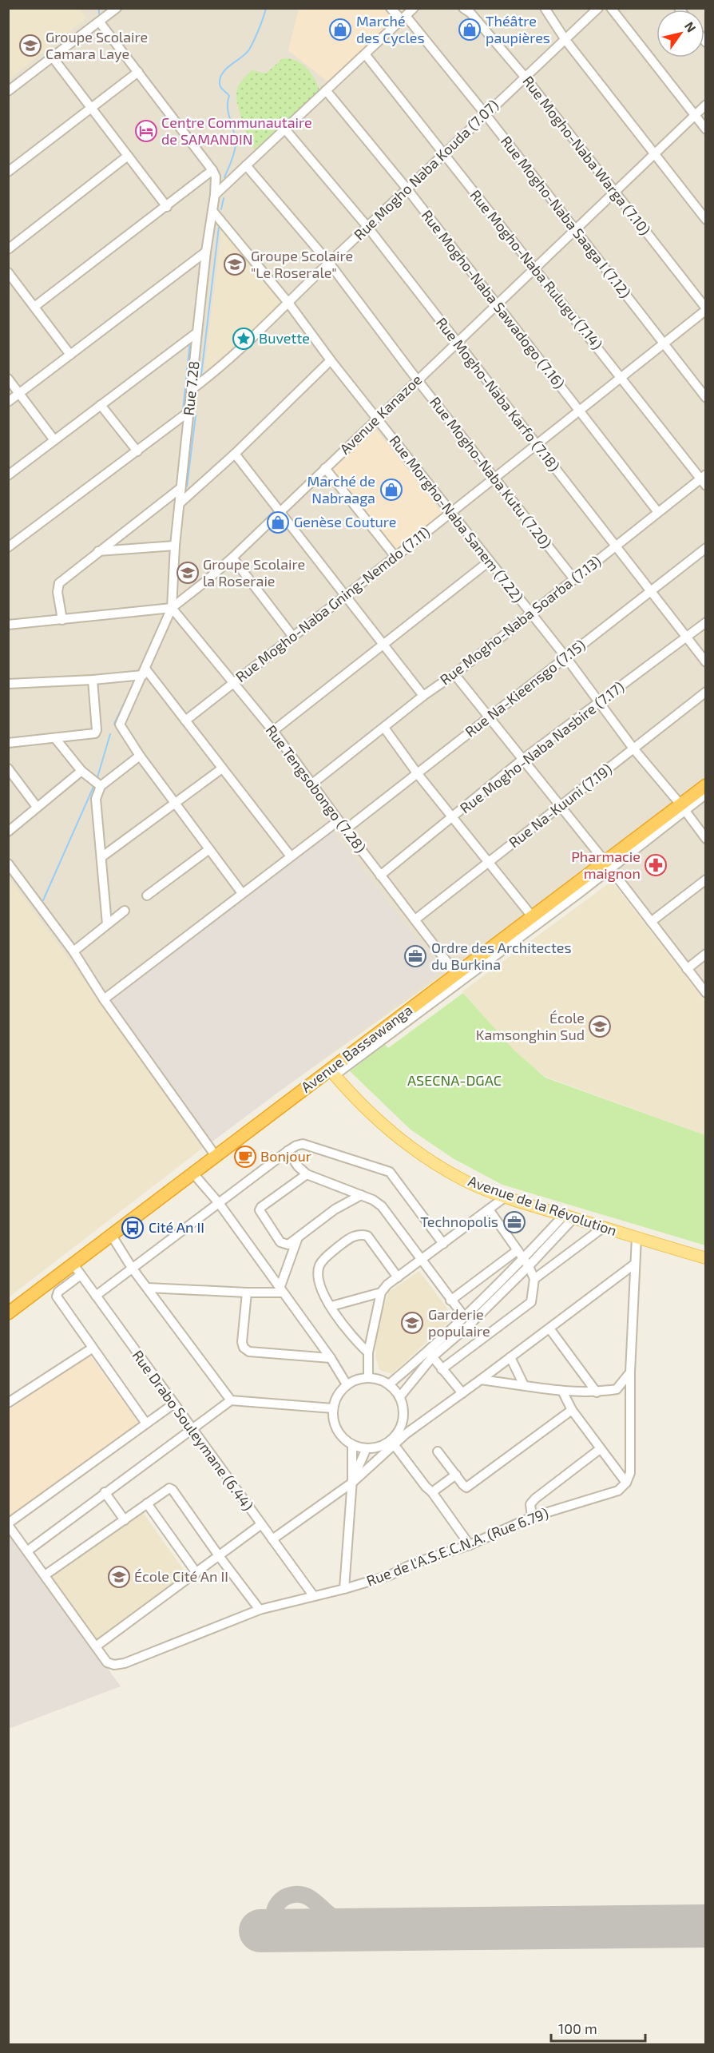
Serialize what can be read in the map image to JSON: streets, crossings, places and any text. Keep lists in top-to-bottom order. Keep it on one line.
{"streets":{"highway":["Avenue Bassawanga"],"main road":["Avenue de la Révolution"],"street":["Rue Mogho-Naba Warga (7.10)","Rue Mogho Naba Kouda (7.07)","Rue Mogho-Naba Saaga I (7.12)","Rue Mogho-Naba Rulugu (7.14)","Rue Mogho-Naba Sawadogo (7.16)","Rue 7.28","Rue Mogho-Naba Karfo (7.18)","Avenue Kanazoe","Rue Mogho-Naba Kutu (7.20)","Rue Morgho-Naba Sanem (7.22)","Rue Mogho-Naba Gning-Nemdo (7.11)","Rue Mogho-Naba Soarba (7.13)","Rue Na-Kieensgo (7.15)","Rue Mogho-Naba Nasbire (7.17)","Rue Tengsobongo (7.28)","Rue Na-Kuuni (7.19)","Rue Drabo Souleymane (6.44)","Rue de l'A.S.E.C.N.A. (Rue 6.79)"]},"crossings":[["Rue Mogho-Naba Warga (7.10)","Rue Mogho Naba Kouda (7.07)"],["Rue Mogho-Naba Warga (7.10)","Avenue Kanazoe"],["Rue Mogho-Naba Warga (7.10)","Rue Mogho-Naba Gning-Nemdo (7.11)"],["Rue Mogho Naba Kouda (7.07)","Rue Mogho-Naba Saaga I (7.12)"],["Rue Mogho Naba Kouda (7.07)","Rue Mogho-Naba Rulugu (7.14)"],["Rue Mogho Naba Kouda (7.07)","Rue Mogho-Naba Sawadogo (7.16)"],["Rue Mogho Naba Kouda (7.07)","Rue 7.28"],["Rue Mogho Naba Kouda (7.07)","Rue Mogho-Naba Karfo (7.18)"],["Rue Mogho Naba Kouda (7.07)","Rue Mogho-Naba Kutu (7.20)"],["Rue Mogho Naba Kouda (7.07)","Rue Morgho-Naba Sanem (7.22)"],["Rue Mogho-Naba Saaga I (7.12)","Avenue Kanazoe"],["Rue Mogho-Naba Saaga I (7.12)","Rue Mogho-Naba Gning-Nemdo (7.11)"],["Rue Mogho-Naba Rulugu (7.14)","Avenue Kanazoe"],["Rue Mogho-Naba Rulugu (7.14)","Rue Mogho-Naba Gning-Nemdo (7.11)"],["Rue Mogho-Naba Rulugu (7.14)","Rue Mogho-Naba Soarba (7.13)"],["Rue Mogho-Naba Sawadogo (7.16)","Avenue Kanazoe"],["Rue Mogho-Naba Sawadogo (7.16)","Rue Mogho-Naba Gning-Nemdo (7.11)"],["Rue Mogho-Naba Sawadogo (7.16)","Rue Mogho-Naba Soarba (7.13)"],["Rue 7.28","Avenue Kanazoe"],["Rue 7.28","Rue Morgho-Naba Sanem (7.22)"],["Rue 7.28","Rue Tengsobongo (7.28)"],["Rue Mogho-Naba Karfo (7.18)","Avenue Kanazoe"],["Rue Mogho-Naba Karfo (7.18)","Rue Mogho-Naba Gning-Nemdo (7.11)"],["Rue Mogho-Naba Karfo (7.18)","Rue Mogho-Naba Soarba (7.13)"],["Rue Mogho-Naba Karfo (7.18)","Rue Na-Kieensgo (7.15)"],["Rue Mogho-Naba Karfo (7.18)","Rue Mogho-Naba Nasbire (7.17)"],["Avenue Kanazoe","Rue Mogho-Naba Kutu (7.20)"],["Avenue Kanazoe","Rue Morgho-Naba Sanem (7.22)"],["Avenue Kanazoe","Rue Tengsobongo (7.28)"],["Rue Mogho-Naba Kutu (7.20)","Rue Mogho-Naba Gning-Nemdo (7.11)"],["Rue Mogho-Naba Kutu (7.20)","Rue Mogho-Naba Soarba (7.13)"],["Rue Morgho-Naba Sanem (7.22)","Rue Mogho-Naba Gning-Nemdo (7.11)"],["Rue Morgho-Naba Sanem (7.22)","Rue Mogho-Naba Soarba (7.13)"],["Rue Morgho-Naba Sanem (7.22)","Rue Na-Kieensgo (7.15)"],["Rue Morgho-Naba Sanem (7.22)","Rue Mogho-Naba Nasbire (7.17)"],["Rue Morgho-Naba Sanem (7.22)","Rue Na-Kuuni (7.19)"],["Rue Morgho-Naba Sanem (7.22)","Avenue Bassawanga"],["Rue Mogho-Naba Gning-Nemdo (7.11)","Rue Tengsobongo (7.28)"],["Rue Mogho-Naba Soarba (7.13)","Rue Tengsobongo (7.28)"],["Rue Na-Kieensgo (7.15)","Rue Tengsobongo (7.28)"],["Rue Mogho-Naba Nasbire (7.17)","Rue Tengsobongo (7.28)"],["Rue Tengsobongo (7.28)","Rue Na-Kuuni (7.19)"],["Rue Tengsobongo (7.28)","Avenue Bassawanga"],["Avenue Bassawanga","Avenue de la Révolution"],["Avenue Bassawanga","Rue Drabo Souleymane (6.44)"],["Rue Drabo Souleymane (6.44)","Rue de l'A.S.E.C.N.A. (Rue 6.79)"]],"parks":["ASECNA-DGAC"],"places":{"shop":["Marché des Cycles","Théâtre paupières","Marché de Nabraaga","Genèse Couture"],"school or university":["Groupe Scolaire Camara Laye","Groupe Scolaire \"Le Roserale\"","Groupe Scolaire la Roseraie","École Kamsonghin Sud","Garderie populaire","École Cité An II"],"hotel":["Centre Communautaire de SAMANDIN"],"place":["Buvette"],"pharmacy":["Pharmacie maignon"],"office":["Ordre des Architectes du Burkina","Technopolis"],"cafe":["Bonjour"],"bus stop":["Cité An II"]},"scale_bar":"100 m","north":"top right"}
